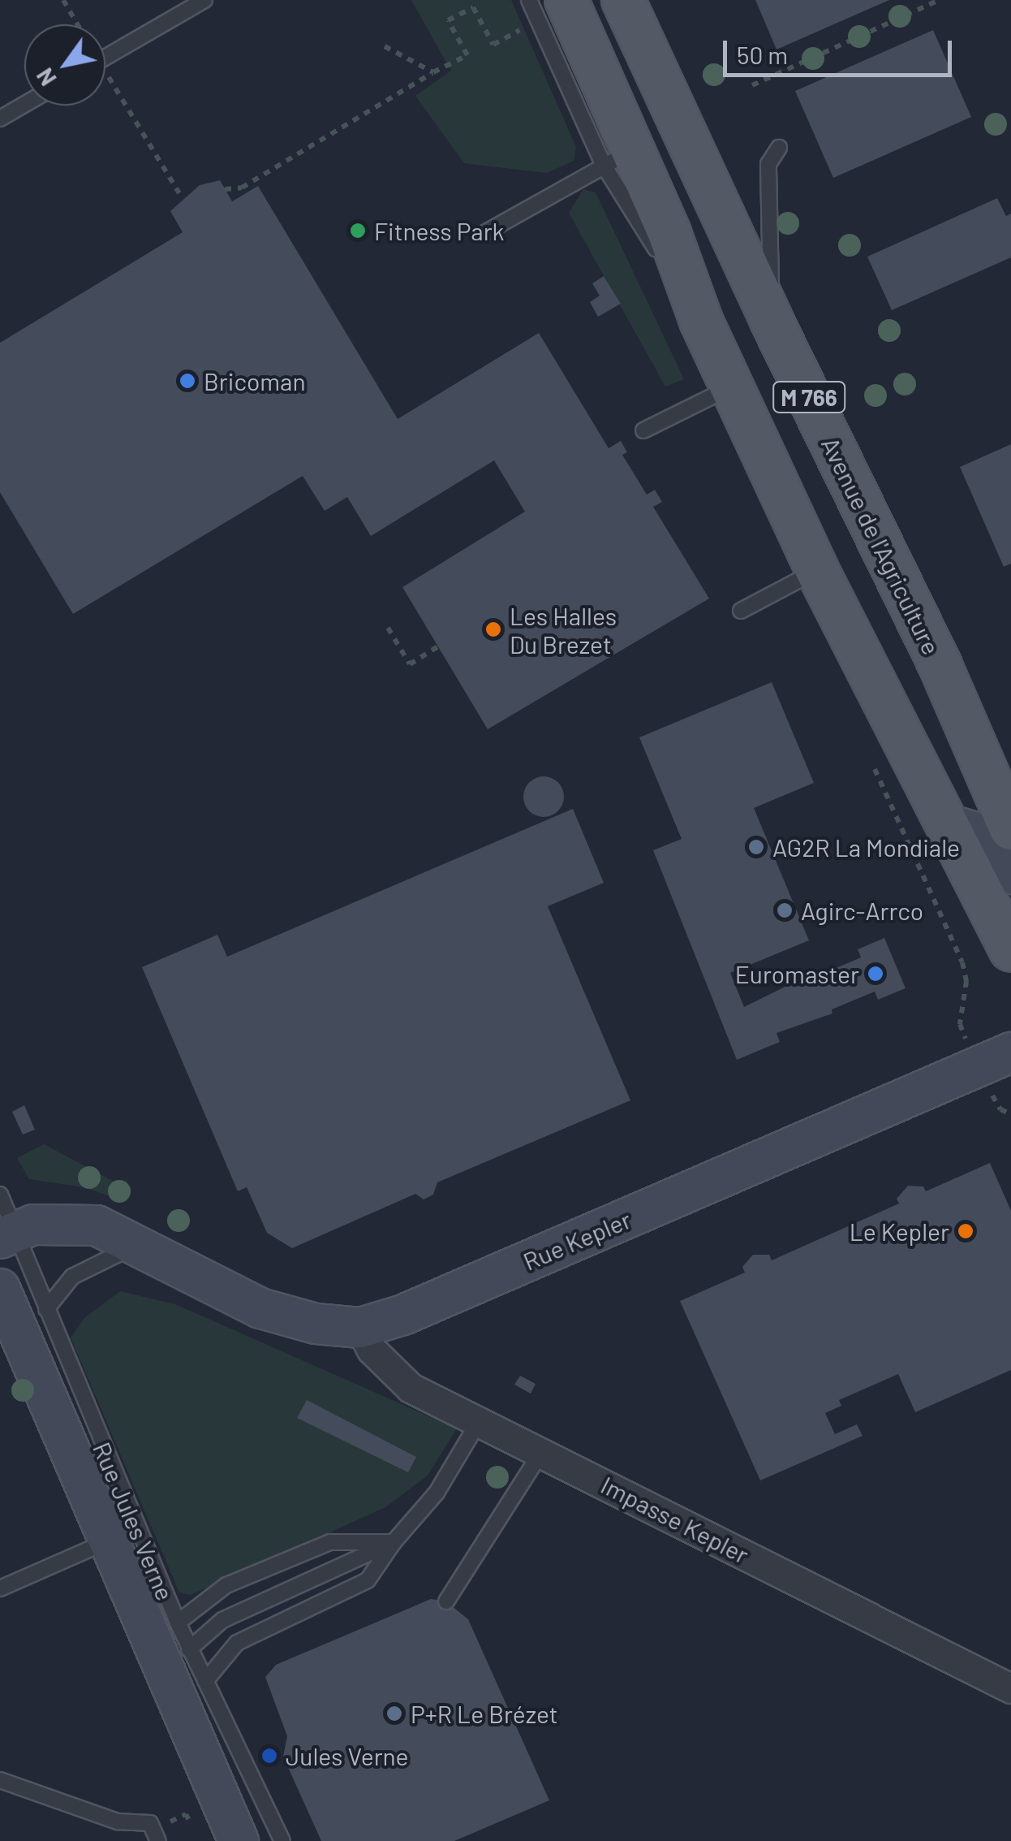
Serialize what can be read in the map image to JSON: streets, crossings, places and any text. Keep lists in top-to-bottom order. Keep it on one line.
{"streets":{"main road":["M 766","Avenue de l'Agriculture","Rue Kepler","Rue Jules Verne"],"street":["Impasse Kepler"]},"crossings":[["Rue Kepler","Impasse Kepler"],["Rue Kepler","Rue Jules Verne"]],"places":["Fitness Park","Bricoman","Les Halles Du Brezet","AG2R La Mondiale","Agirc-Arrco","Euromaster","Le Kepler","P+R Le Brézet","Jules Verne"],"scale_bar":"50 m","north":"bottom left"}
